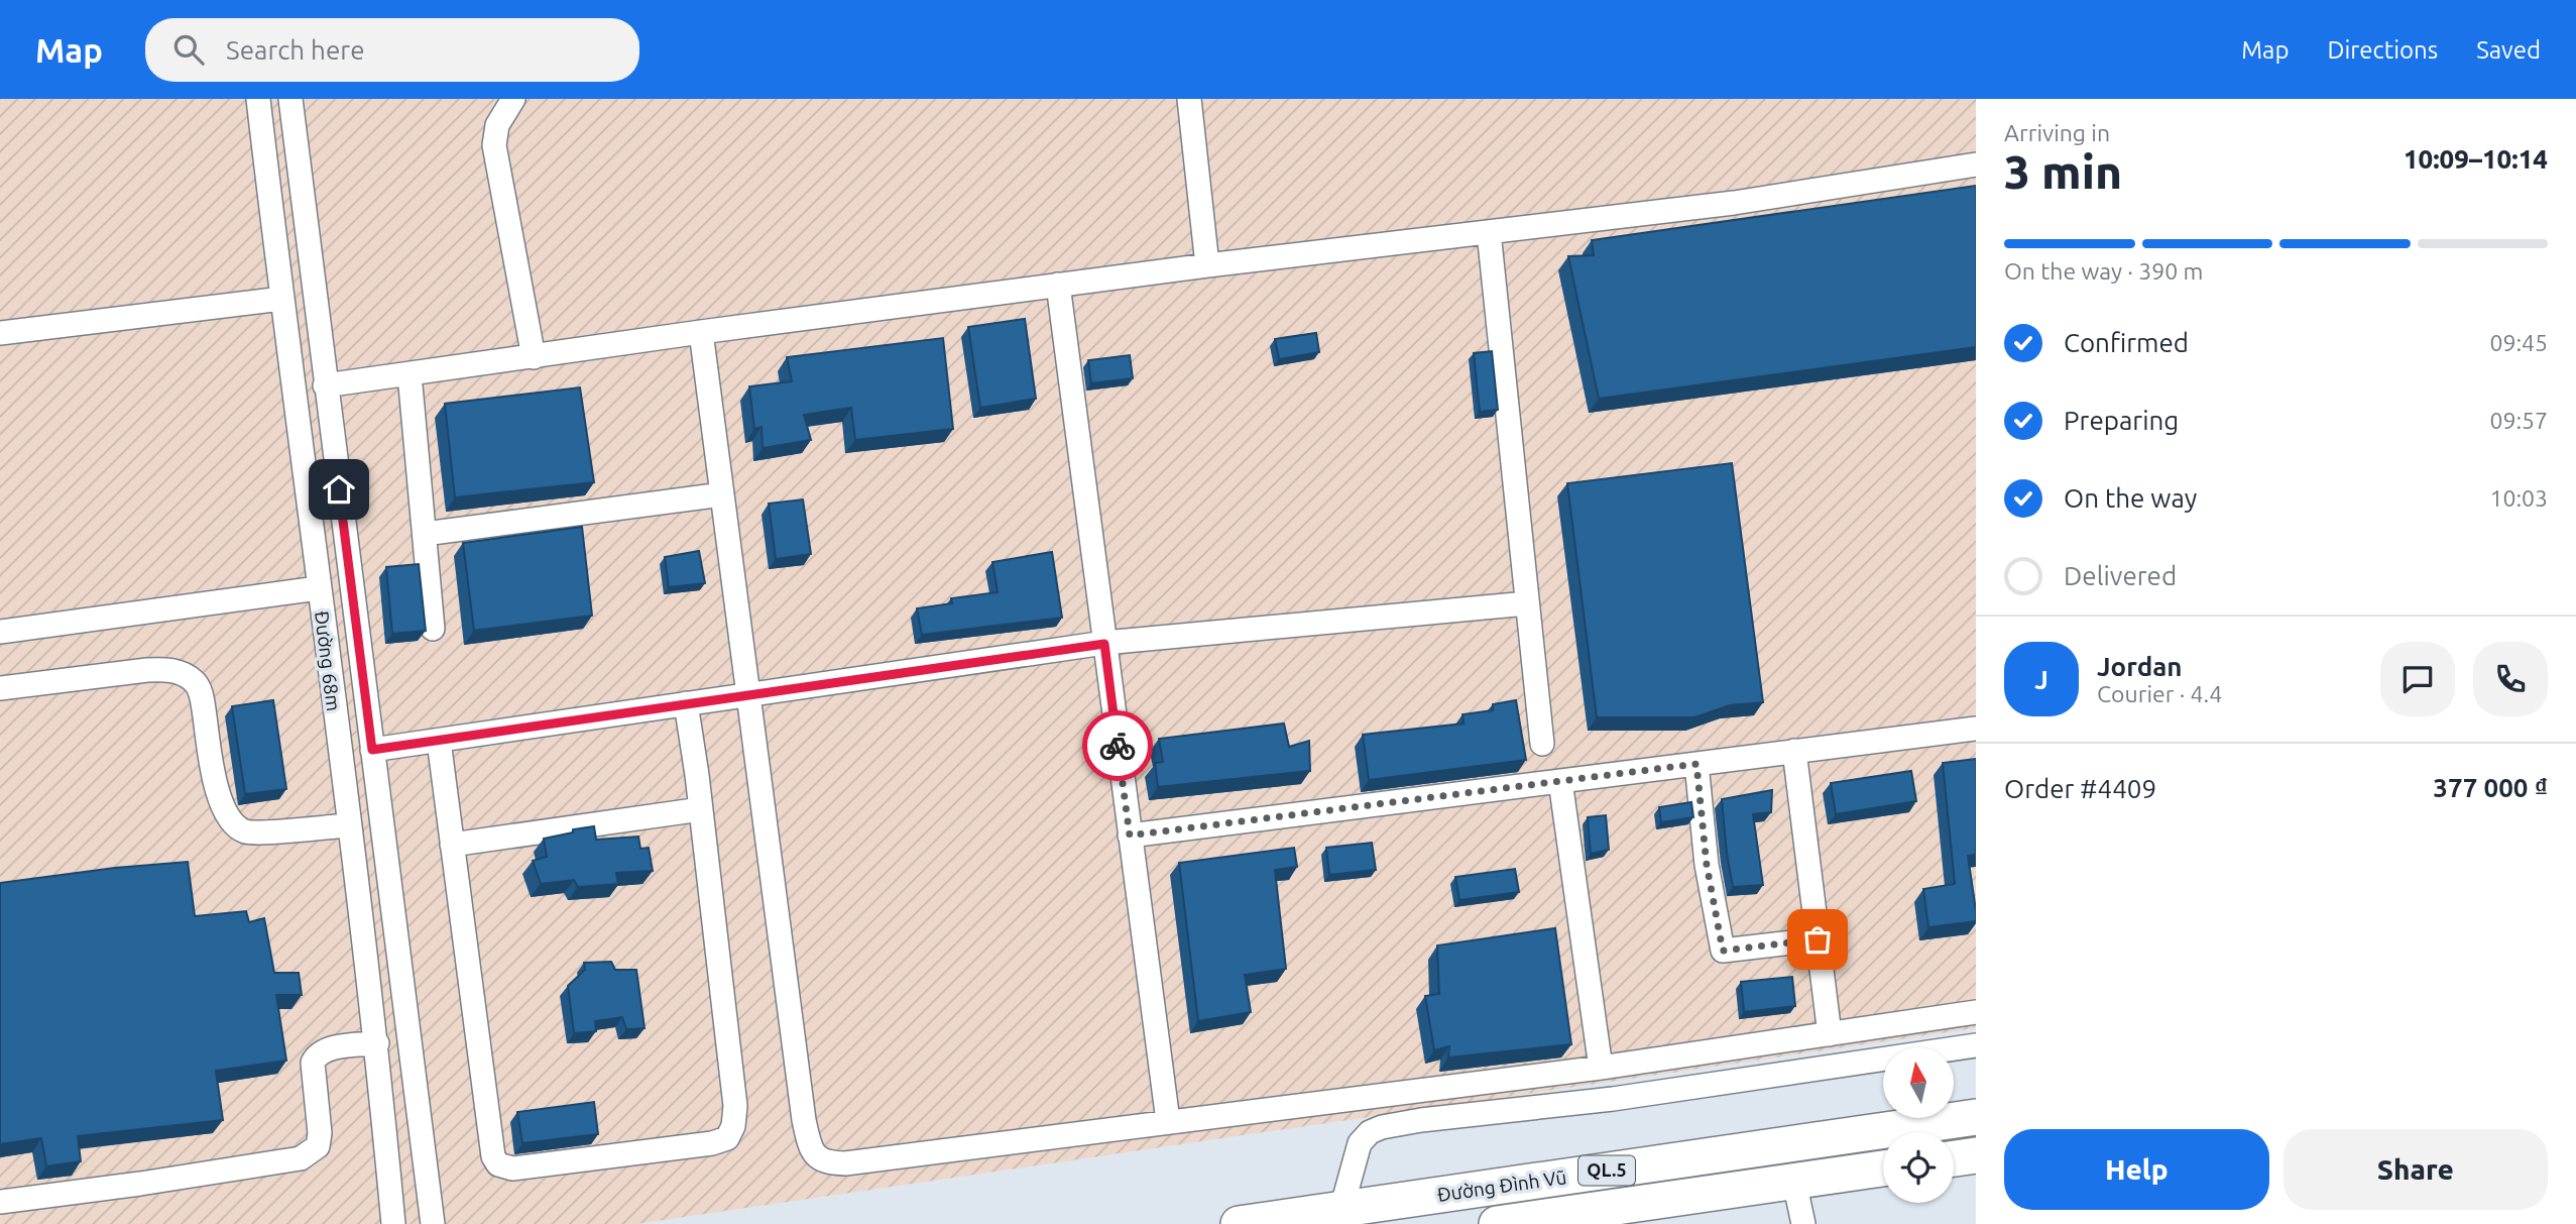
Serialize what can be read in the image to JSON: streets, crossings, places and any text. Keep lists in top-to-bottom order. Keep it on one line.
{"streets":{"highway":["QL.5","Đường Đình Vũ"],"street":["Đường 68m"]},"north":"top","page":{"header":"Map","search":"Search here","nav":["Map","Directions","Saved"],"heading":["3 min","Arriving in","10:09–10:14"],"panel":["Jordan","Courier · 4.4","Order #4409","377 000 ₫"],"bar":"On the way · 390 m","list":[["Confirmed","09:45"],["Preparing","09:57"],["On the way","10:03"],"Delivered"],"round":"J","buttons":["Help","Share"]}}
